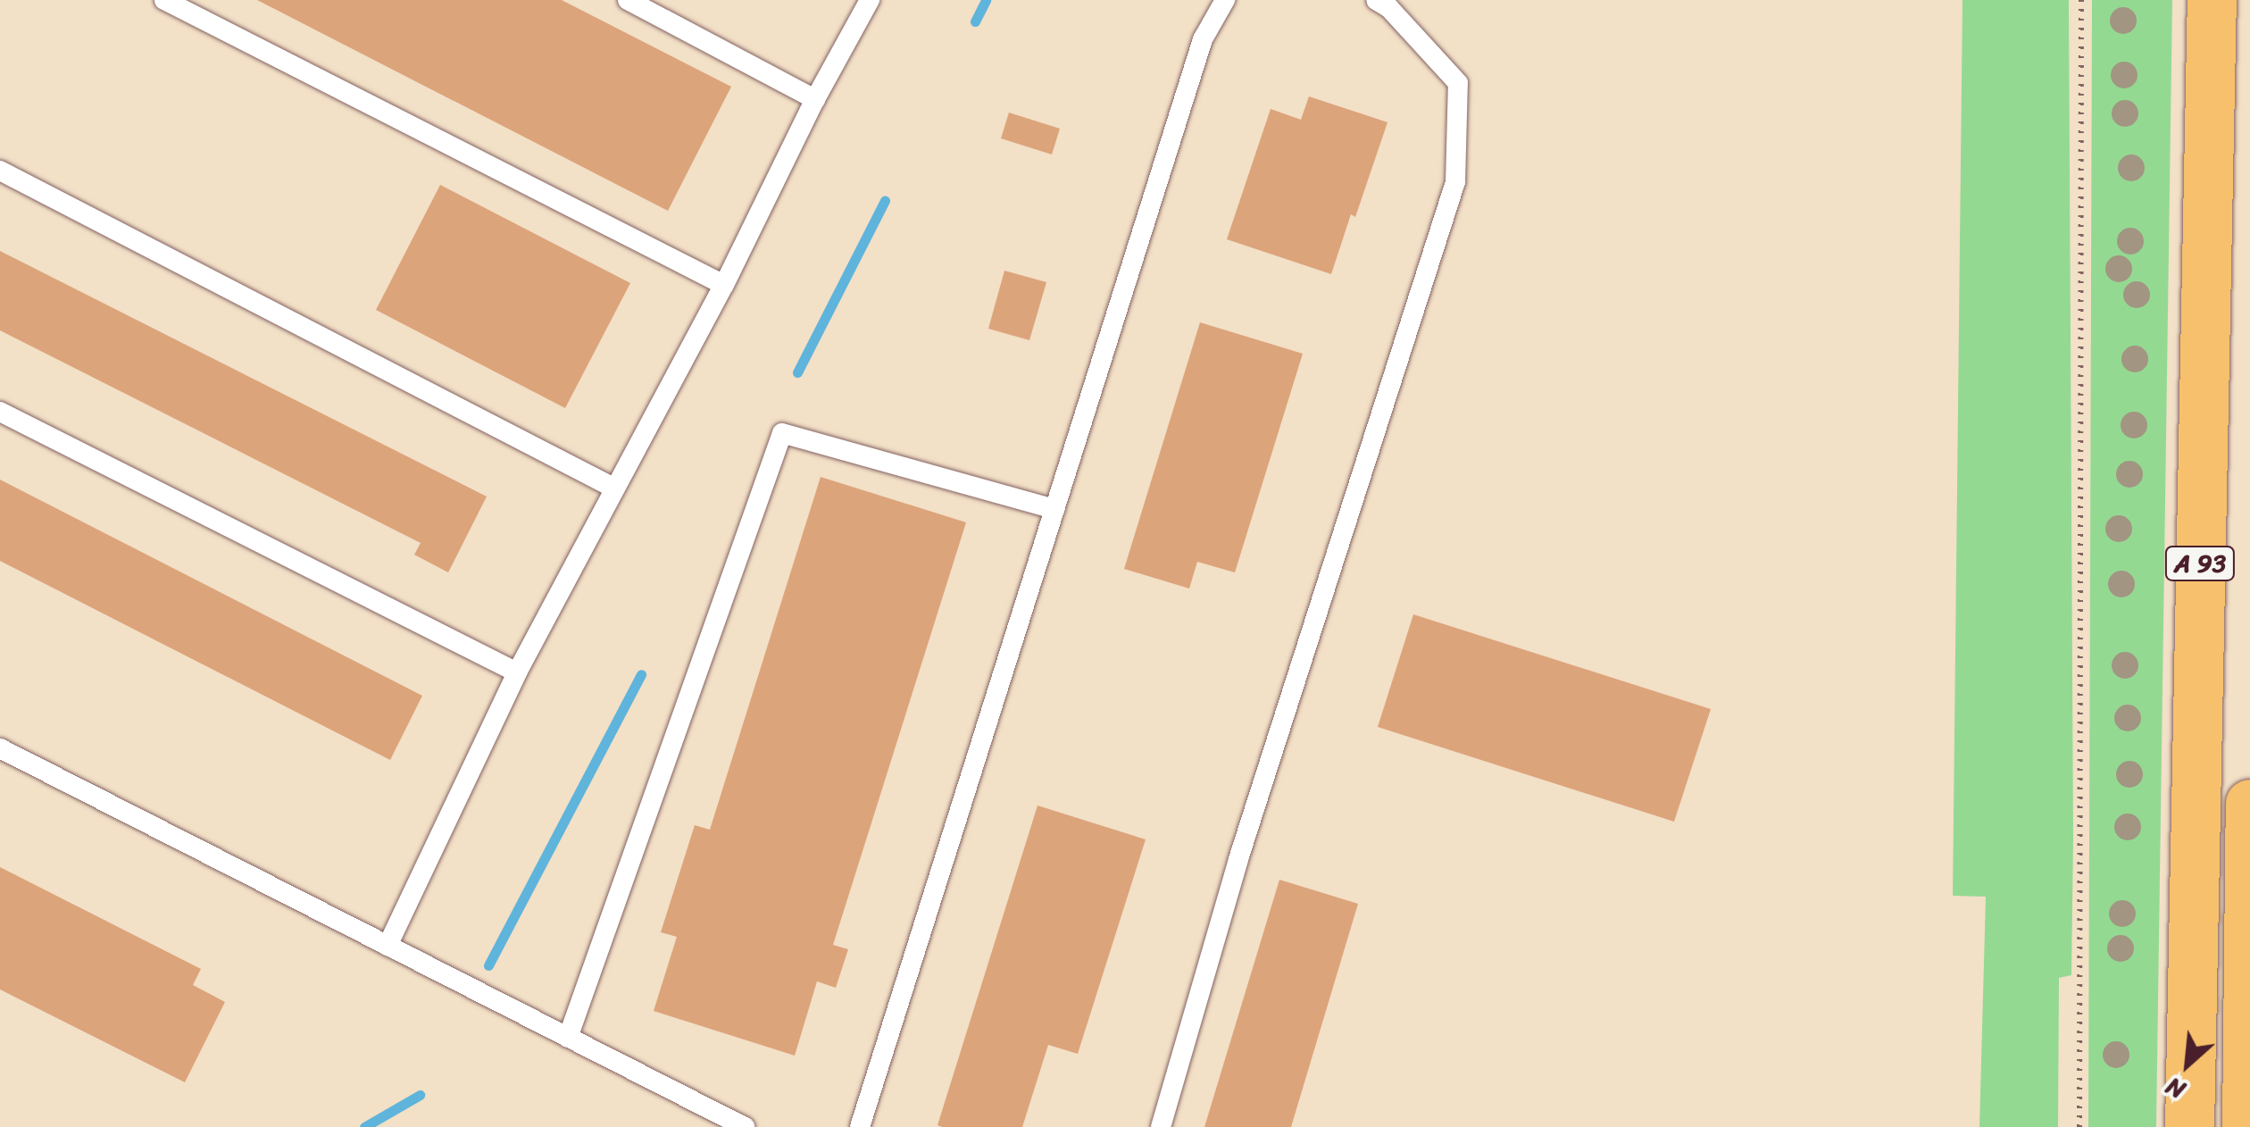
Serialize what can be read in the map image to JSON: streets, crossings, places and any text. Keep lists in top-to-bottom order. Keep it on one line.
{"streets":{"highway":["A 93"]},"north":"bottom left"}
